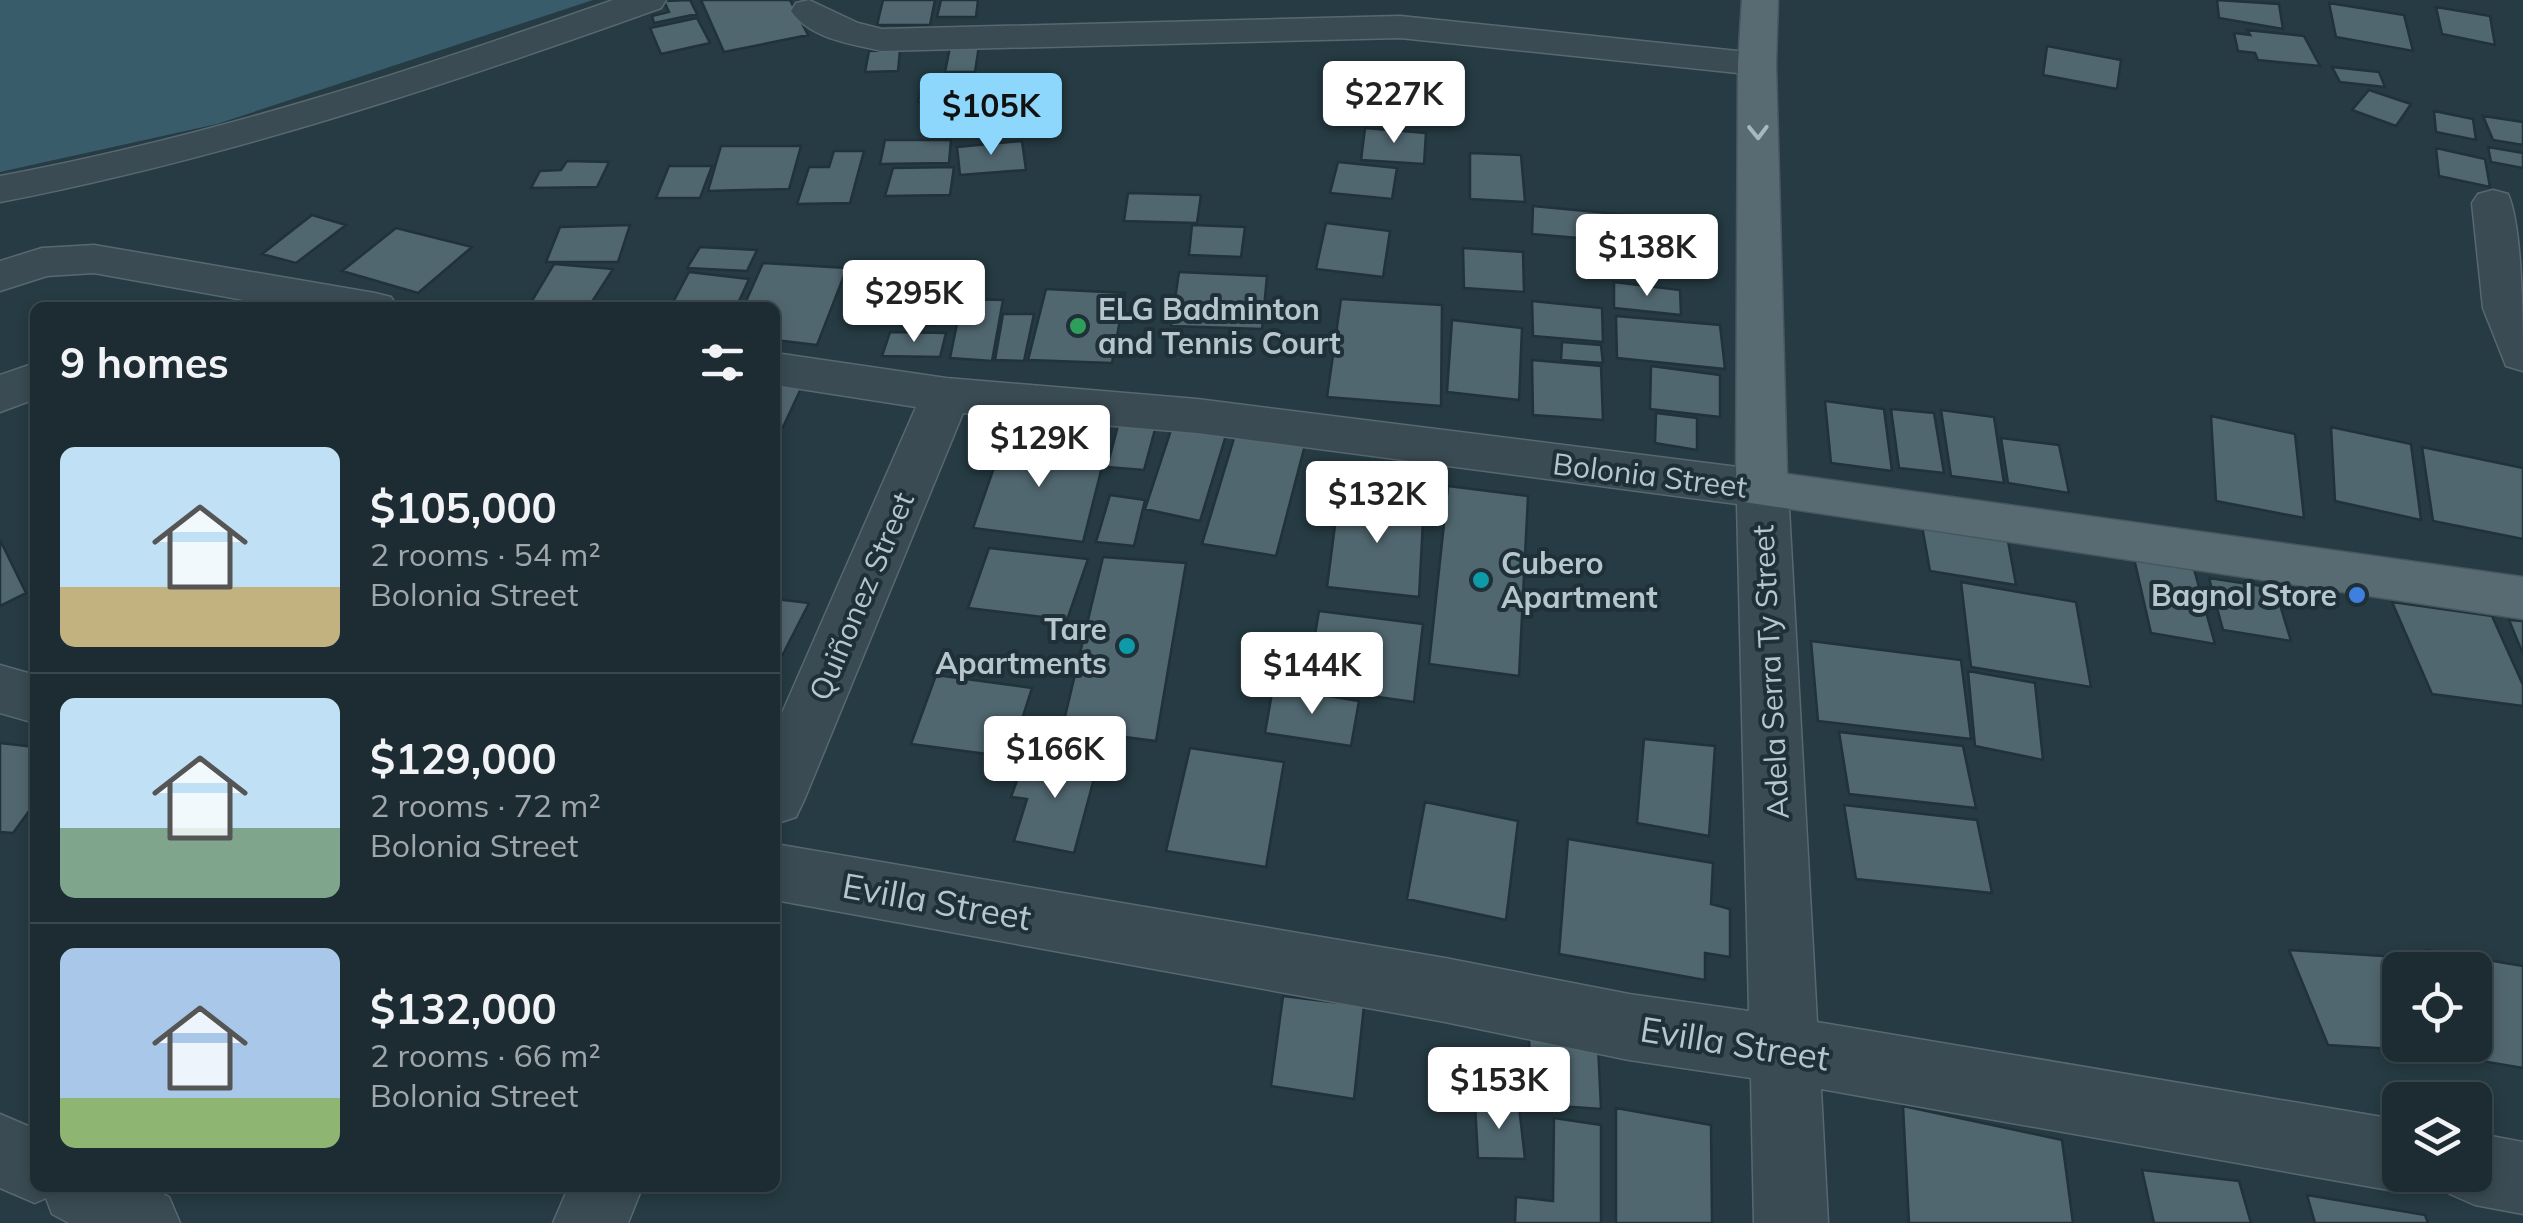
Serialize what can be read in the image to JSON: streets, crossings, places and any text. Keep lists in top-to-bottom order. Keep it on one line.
{"streets":{"main road":["Bolonia Street","Adela Serra Ty Street"],"street":["Quiñonez Street","Evilla Street"]},"crossings":[["Bolonia Street","Quiñonez Street"],["Bolonia Street","Adela Serra Ty Street"],["Adela Serra Ty Street","Evilla Street"]],"places":["ELG Badminton and Tennis Court","Cubero Apartment","Bagnol Store","Tare Apartments"],"page":{"price":["$227K","$105K","$138K","$295K","$129K","$132K","$144K","$166K","$153K"],"heading":"9 homes","list":[{"name":"$105,000","note":"2 rooms · 54 m² · Bolonia Street"},{"name":"$129,000","note":"2 rooms · 72 m² · Bolonia Street"},{"name":"$132,000","note":"2 rooms · 66 m² · Bolonia Street"}]}}
